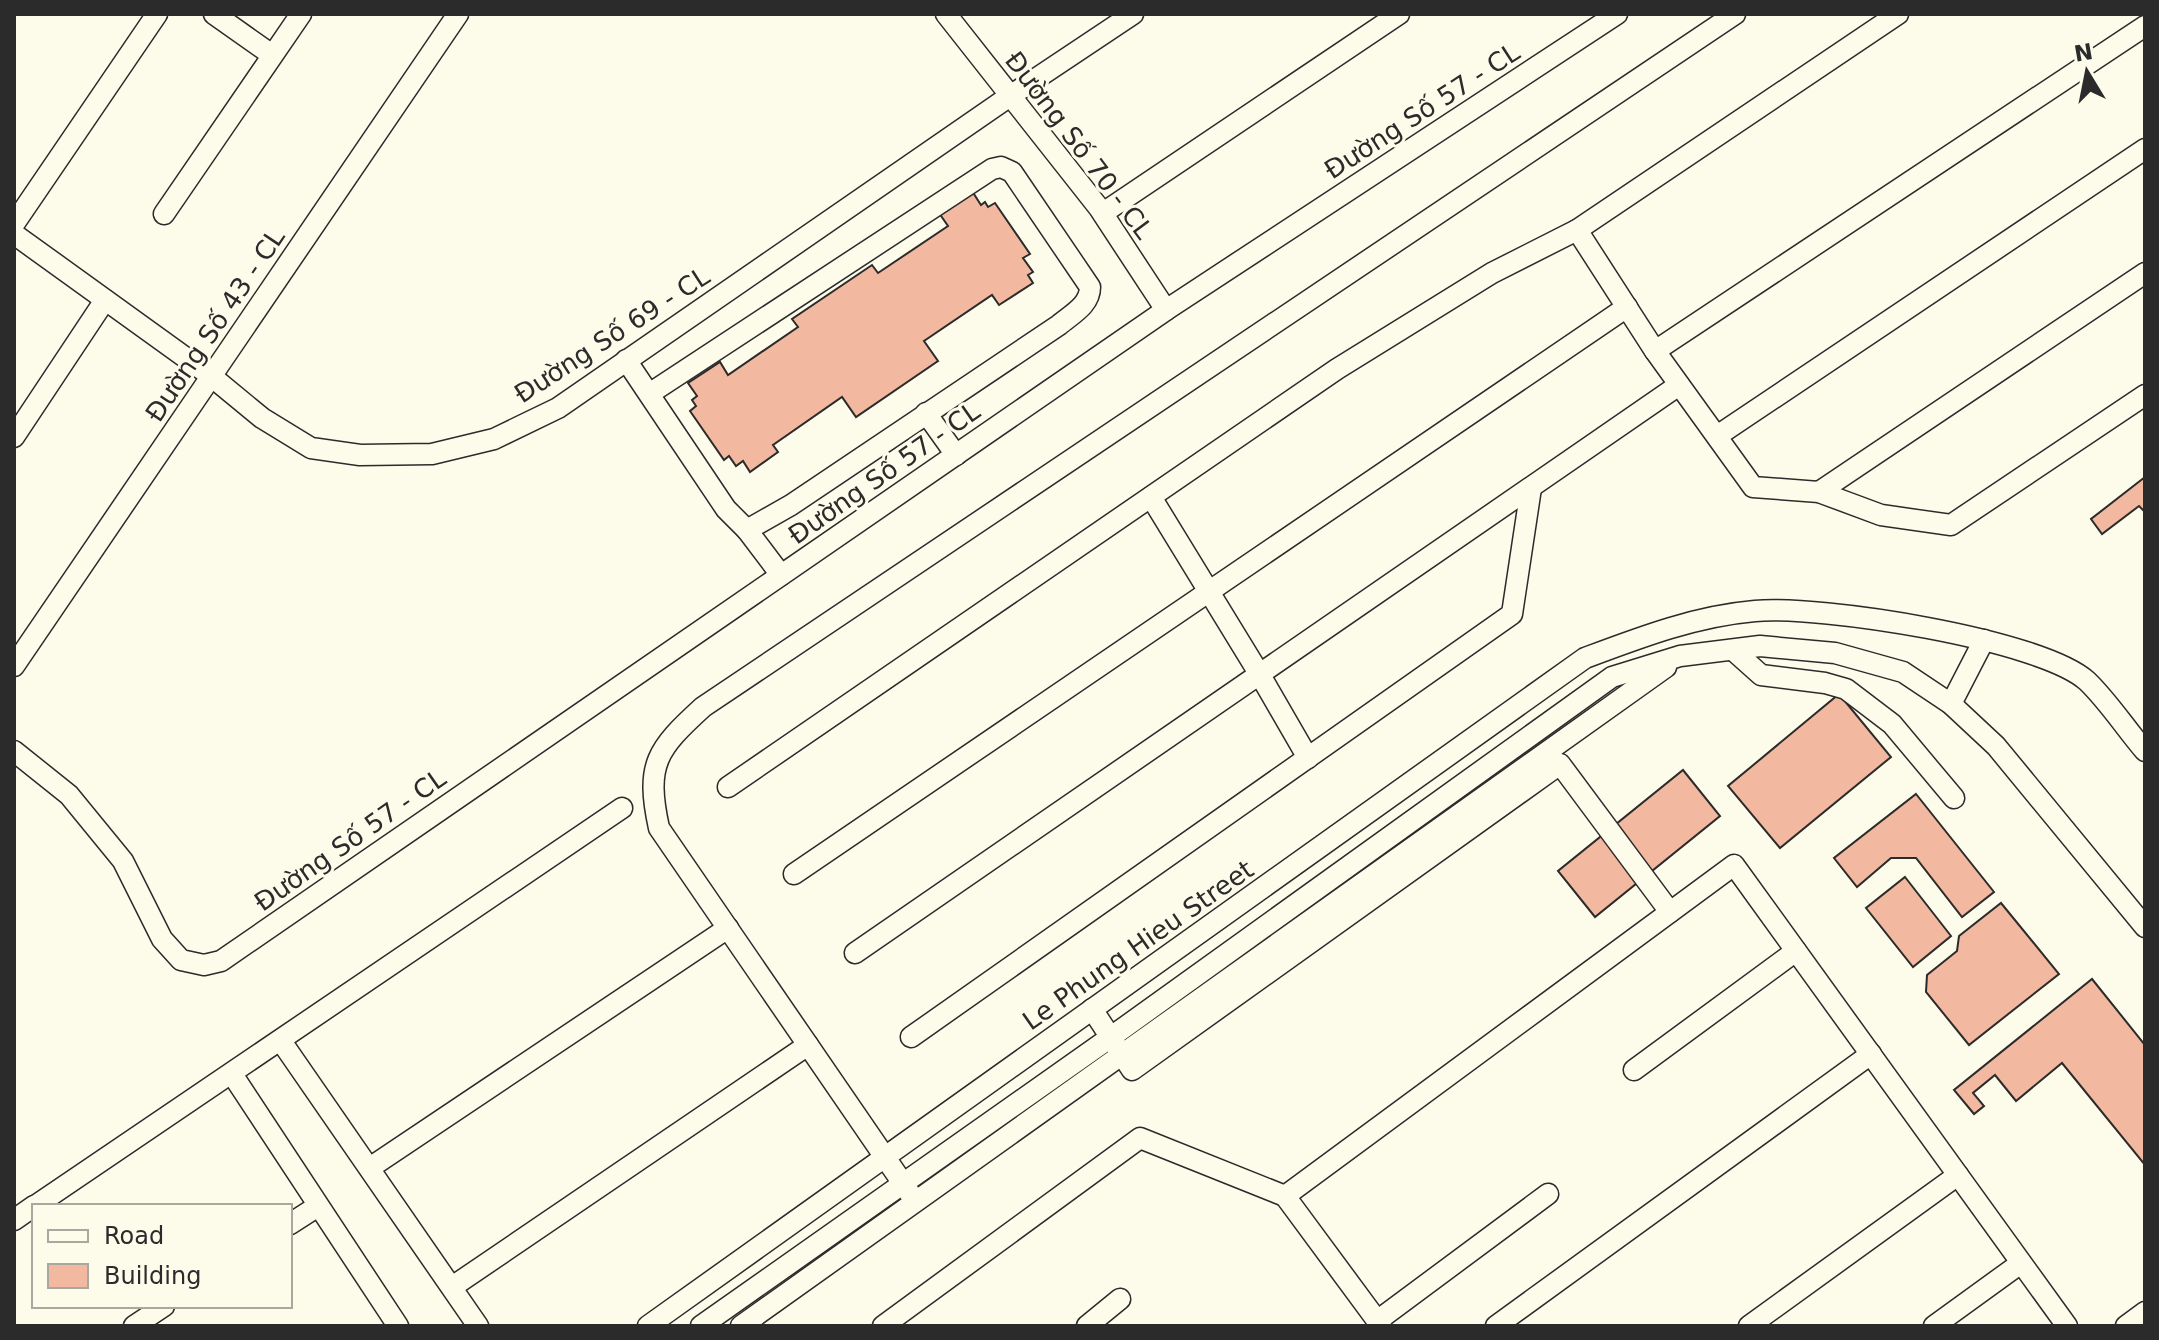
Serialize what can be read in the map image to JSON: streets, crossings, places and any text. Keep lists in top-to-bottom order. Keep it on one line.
{"streets":{"street":["Đường Số 57 - CL","Đường Số 70 - CL","Đường Số 43 - CL","Đường Số 69 - CL","Le Phung Hieu Street"]},"crossings":[["Đường Số 57 - CL","Đường Số 70 - CL"],["Đường Số 70 - CL","Đường Số 69 - CL"],["Đường Số 43 - CL","Đường Số 69 - CL"]],"legend":["Road","Building"],"north":"top"}
